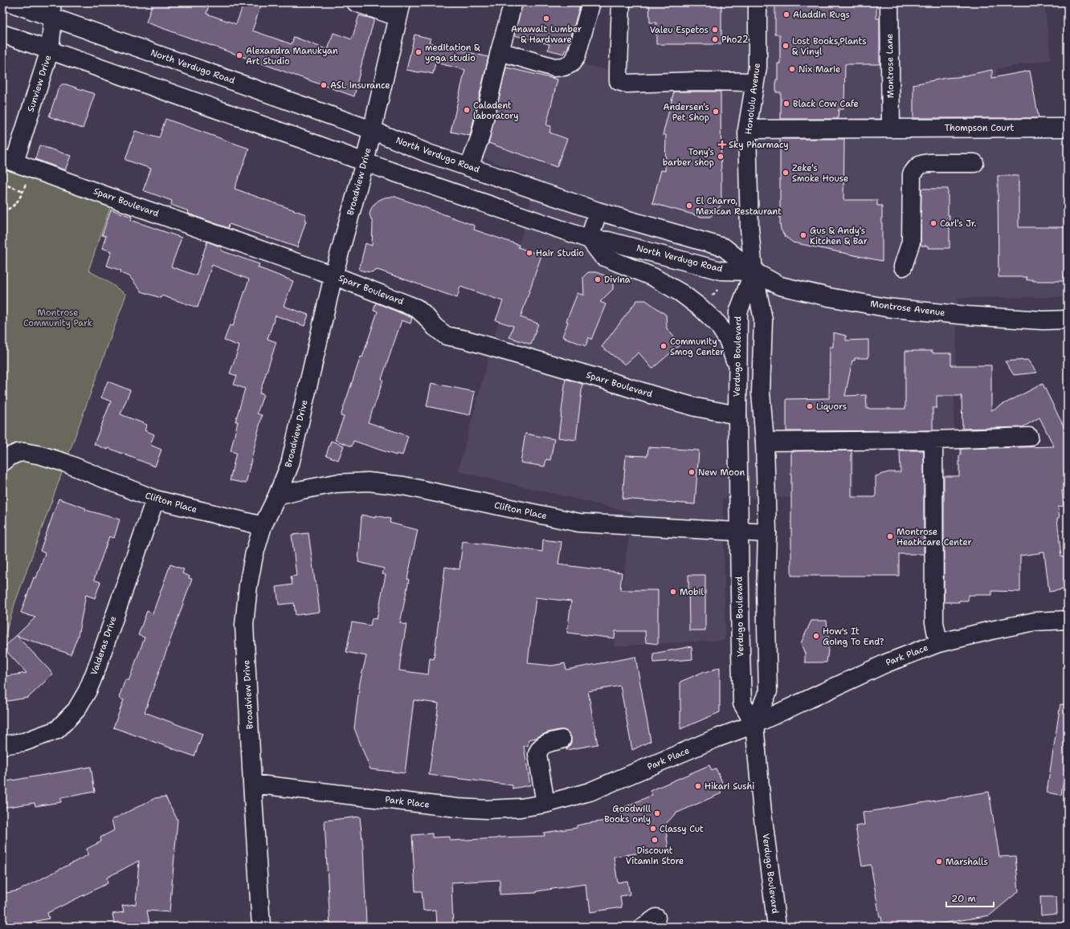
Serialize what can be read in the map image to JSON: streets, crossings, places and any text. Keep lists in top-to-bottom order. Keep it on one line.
{"streets":{"street":["Montrose Lane","North Verdugo Road","Sunview Drive","Honolulu Avenue","Thompson Court","Broadview Drive","Sparr Boulevard","Montrose Avenue","Verdugo Boulevard","Clifton Place","Valderas Drive","Park Place"]},"crossings":[["Montrose Lane","Thompson Court"],["North Verdugo Road","Sunview Drive"],["North Verdugo Road","Honolulu Avenue"],["North Verdugo Road","Broadview Drive"],["North Verdugo Road","Montrose Avenue"],["North Verdugo Road","Verdugo Boulevard"],["Sunview Drive","Sparr Boulevard"],["Honolulu Avenue","Thompson Court"],["Honolulu Avenue","Montrose Avenue"],["Honolulu Avenue","Verdugo Boulevard"],["Broadview Drive","Sparr Boulevard"],["Broadview Drive","Clifton Place"],["Broadview Drive","Park Place"],["Sparr Boulevard","Verdugo Boulevard"],["Montrose Avenue","Verdugo Boulevard"],["Verdugo Boulevard","Clifton Place"],["Verdugo Boulevard","Park Place"],["Clifton Place","Valderas Drive"]],"parks":["Montrose Community Park"],"places":{"other":["Aladdin Rugs","Anawalt Lumber & Hardware","Valeu Espetos","Pho22","Lost Books,Plants & Vinyl","meditation & yoga studio","Alexandra Manukyan Art Studio","Nix Marie","ASL insurance","Black Cow Cafe","Caladent laboratory","Andersen's Pet Shop","Tony's barber shop","Zeke's Smoke House","El Charro, Mexican Restaurant","Carl's Jr.","Gus & Andy's Kitchen & Bar","Hair Studio","Divina","Community Smog Center","Liquors","New Moon","Montrose Heathcare Center","Mobil","How's It Going To End?","Hikari Sushi","Goodwill Books only","Classy Cut","Discount Vitamin Store","Marshalls"],"health":["Sky Pharmacy"]},"scale_bar":"20 m"}
